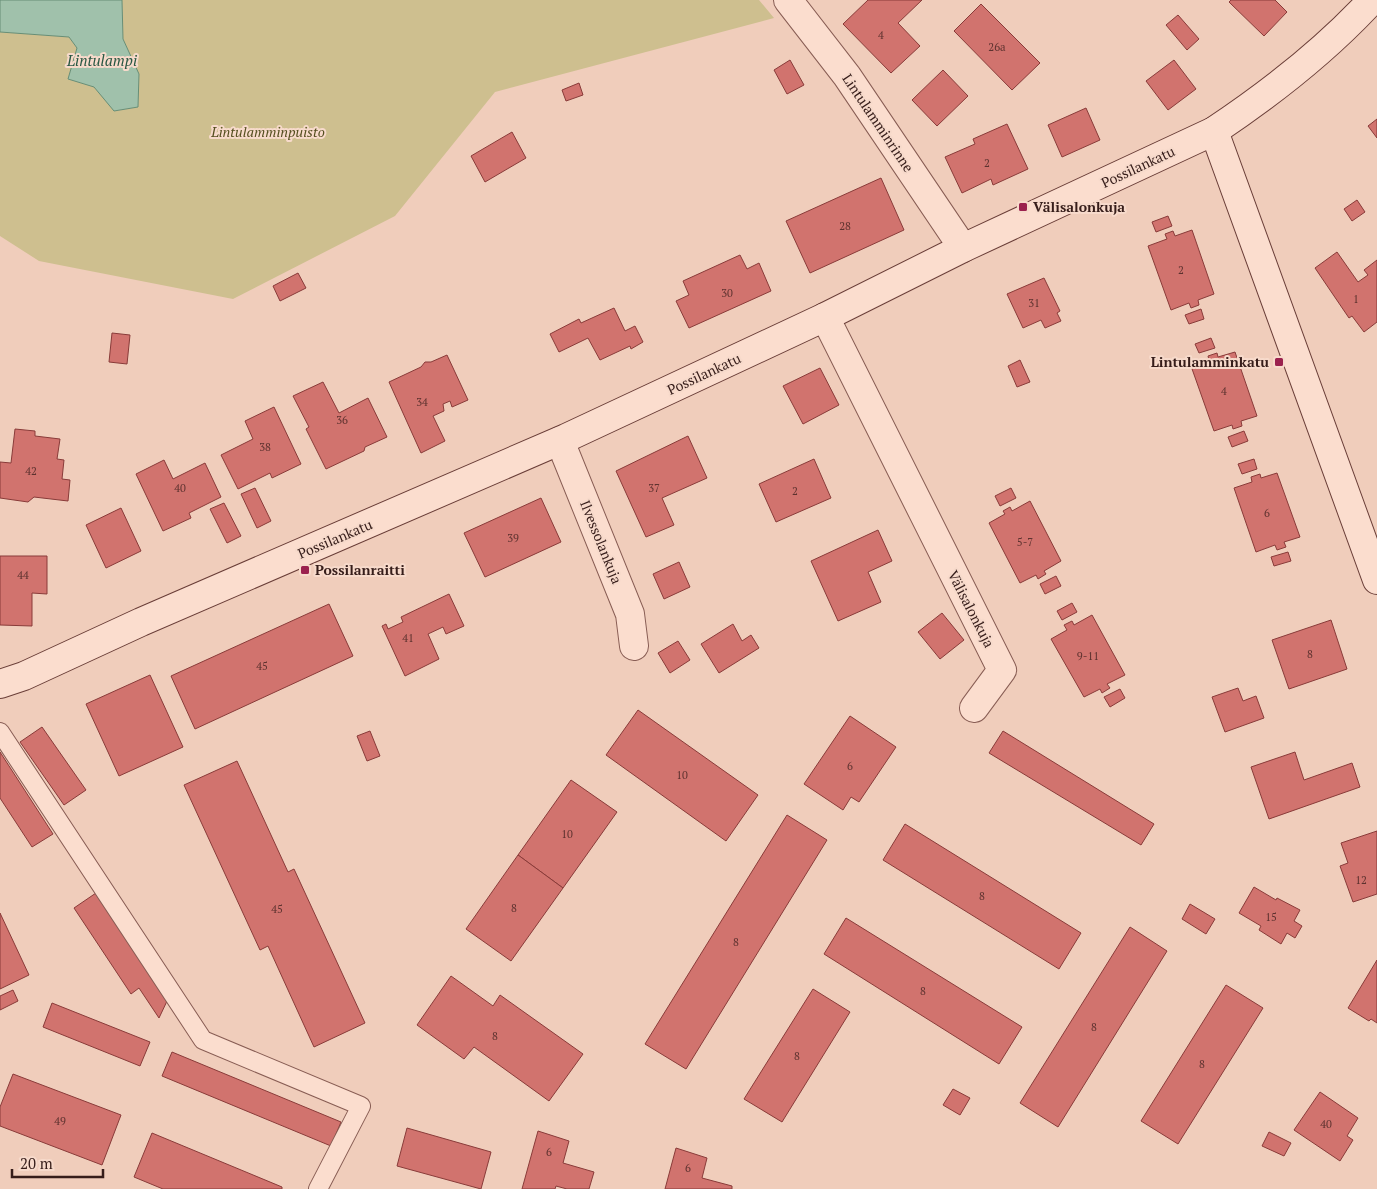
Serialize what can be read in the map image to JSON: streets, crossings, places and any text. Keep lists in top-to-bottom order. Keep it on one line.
{"streets":{"street":["Lintulamminrinne","Possilankatu","Ilvessolankuja","Välisalonkuja"]},"crossings":[["Lintulamminrinne","Possilankatu"],["Possilankatu","Ilvessolankuja"],["Possilankatu","Välisalonkuja"]],"water":["Lintulampi"],"parks":["Lintulamminpuisto"],"places":{"transit":["Välisalonkuja","Lintulamminkatu","Possilanraitti"]},"house_numbers":["4","26a","2","28","2","30","1","31","4","34","36","38","42","40","37","2","6","39","5-7","44","41","8","9-11","45","6","10","10","12","8","8","45","15","8","8","8","8","8","8","49","40","6","6"],"scale_bar":"20 m"}
